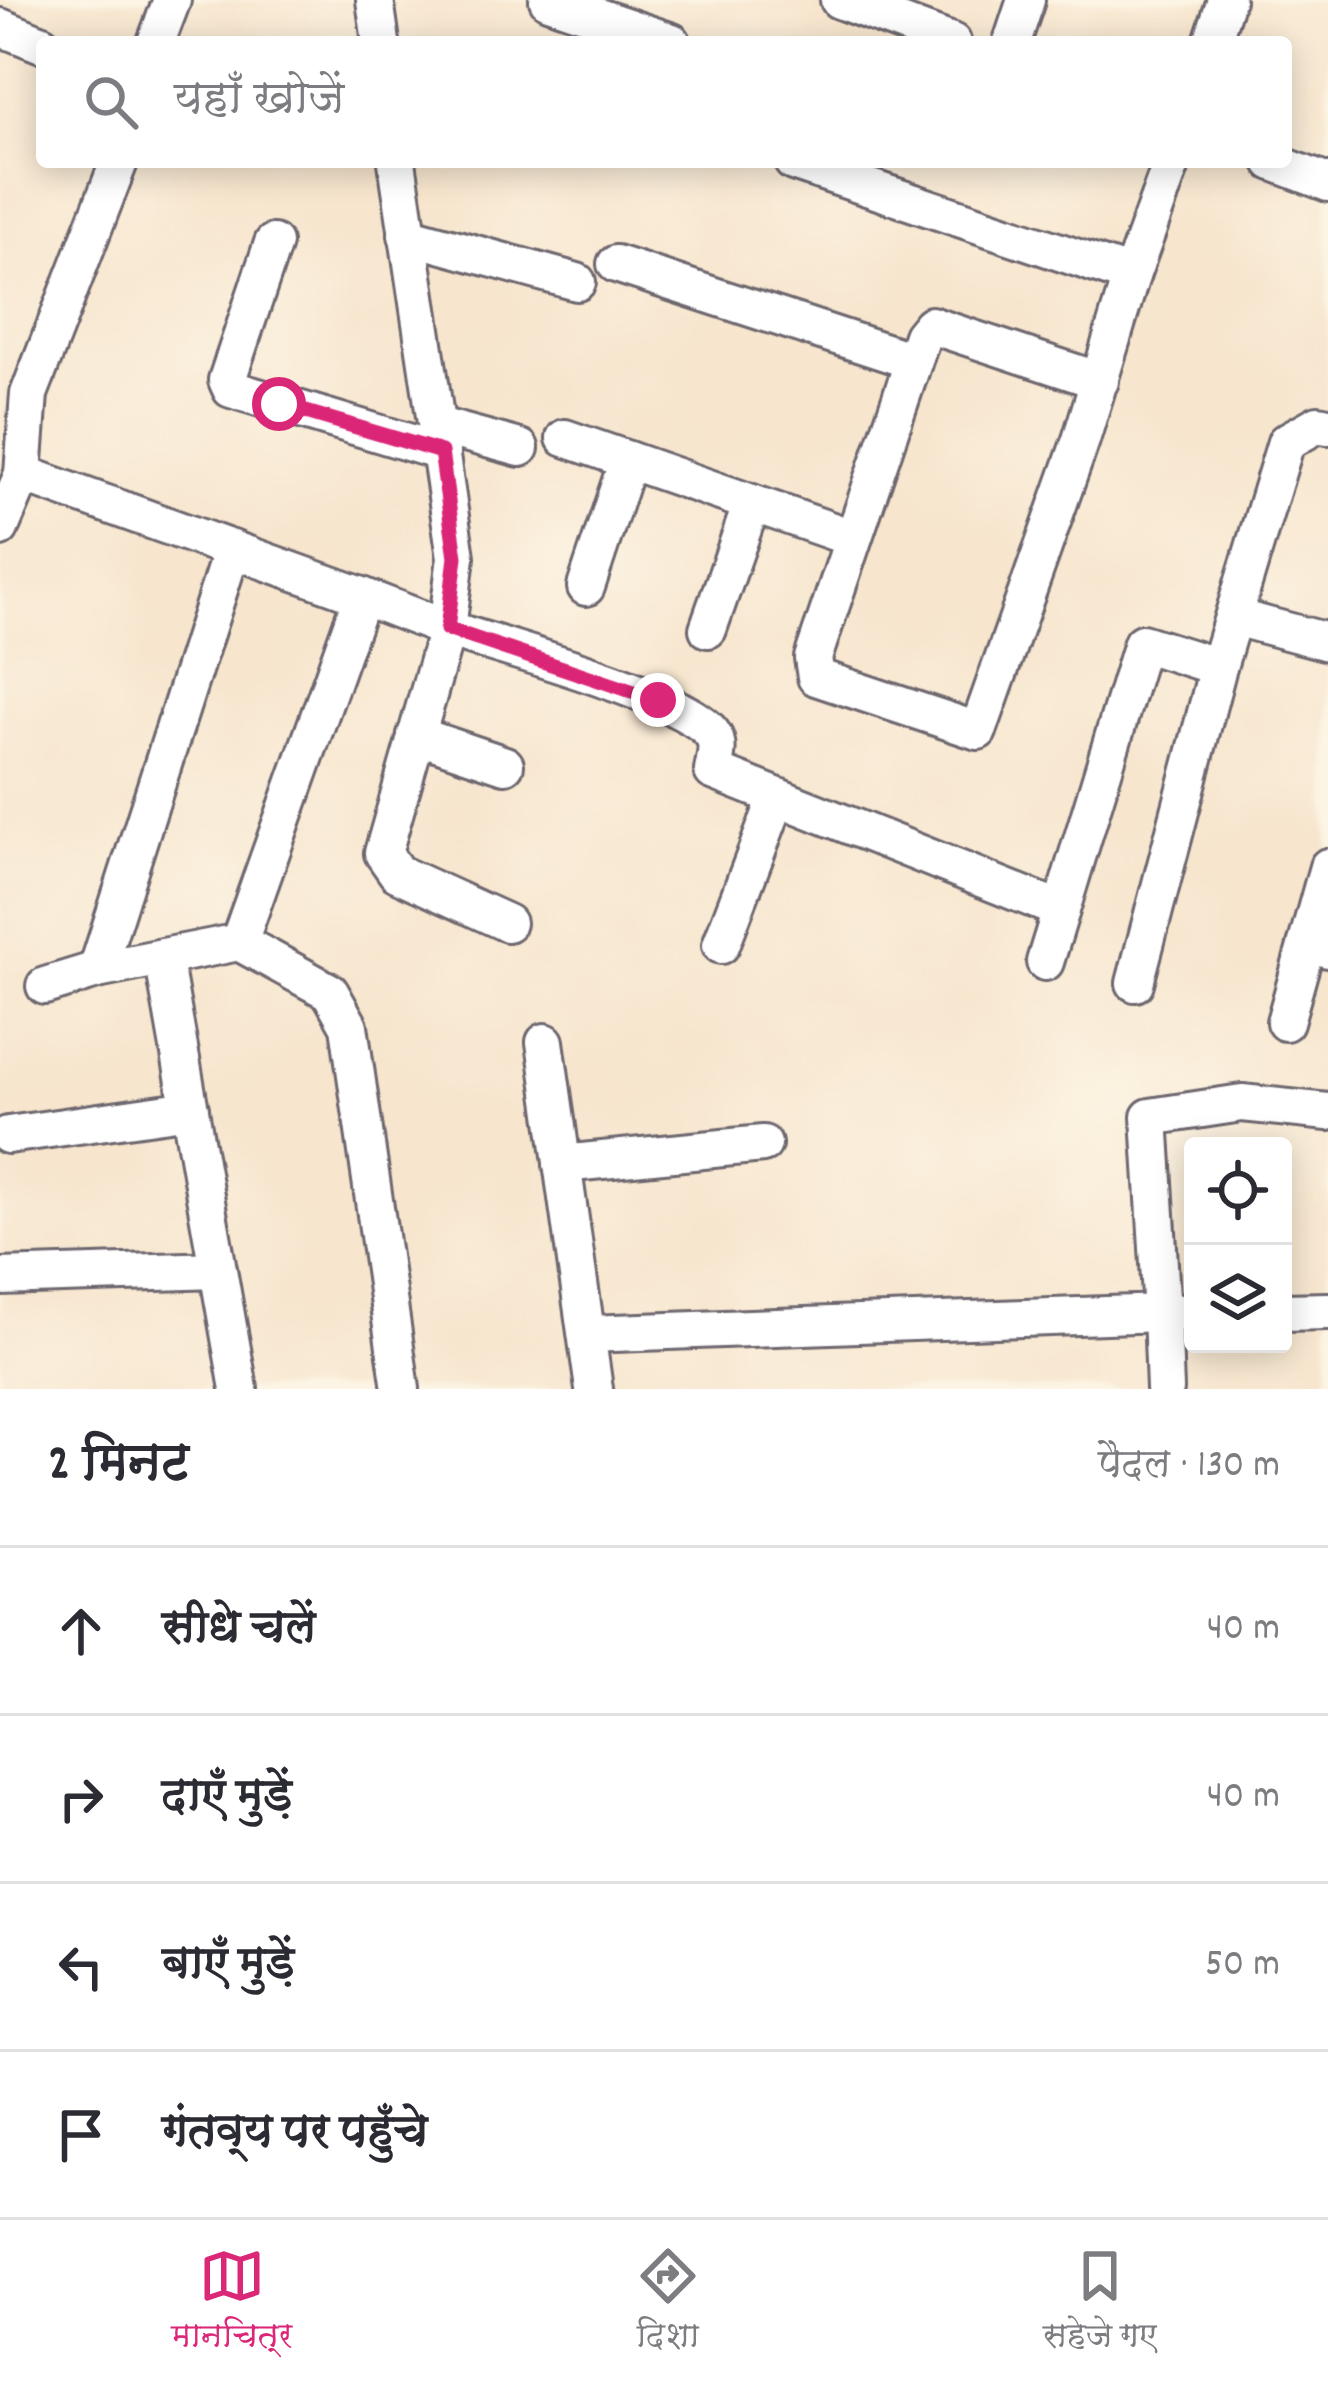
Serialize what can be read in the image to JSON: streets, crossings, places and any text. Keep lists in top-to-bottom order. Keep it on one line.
{"page":{"search":"यहाँ खोजें","heading":["2 मिनट","पैदल · 130 m"],"list":[["सीधे चलें","40 m"],["दाएँ मुड़ें","40 m"],["बाएँ मुड़ें","50 m"],"गंतव्य पर पहुँचे"],"nav":["मानचित्र","दिशा","सहेजे गए"]}}
